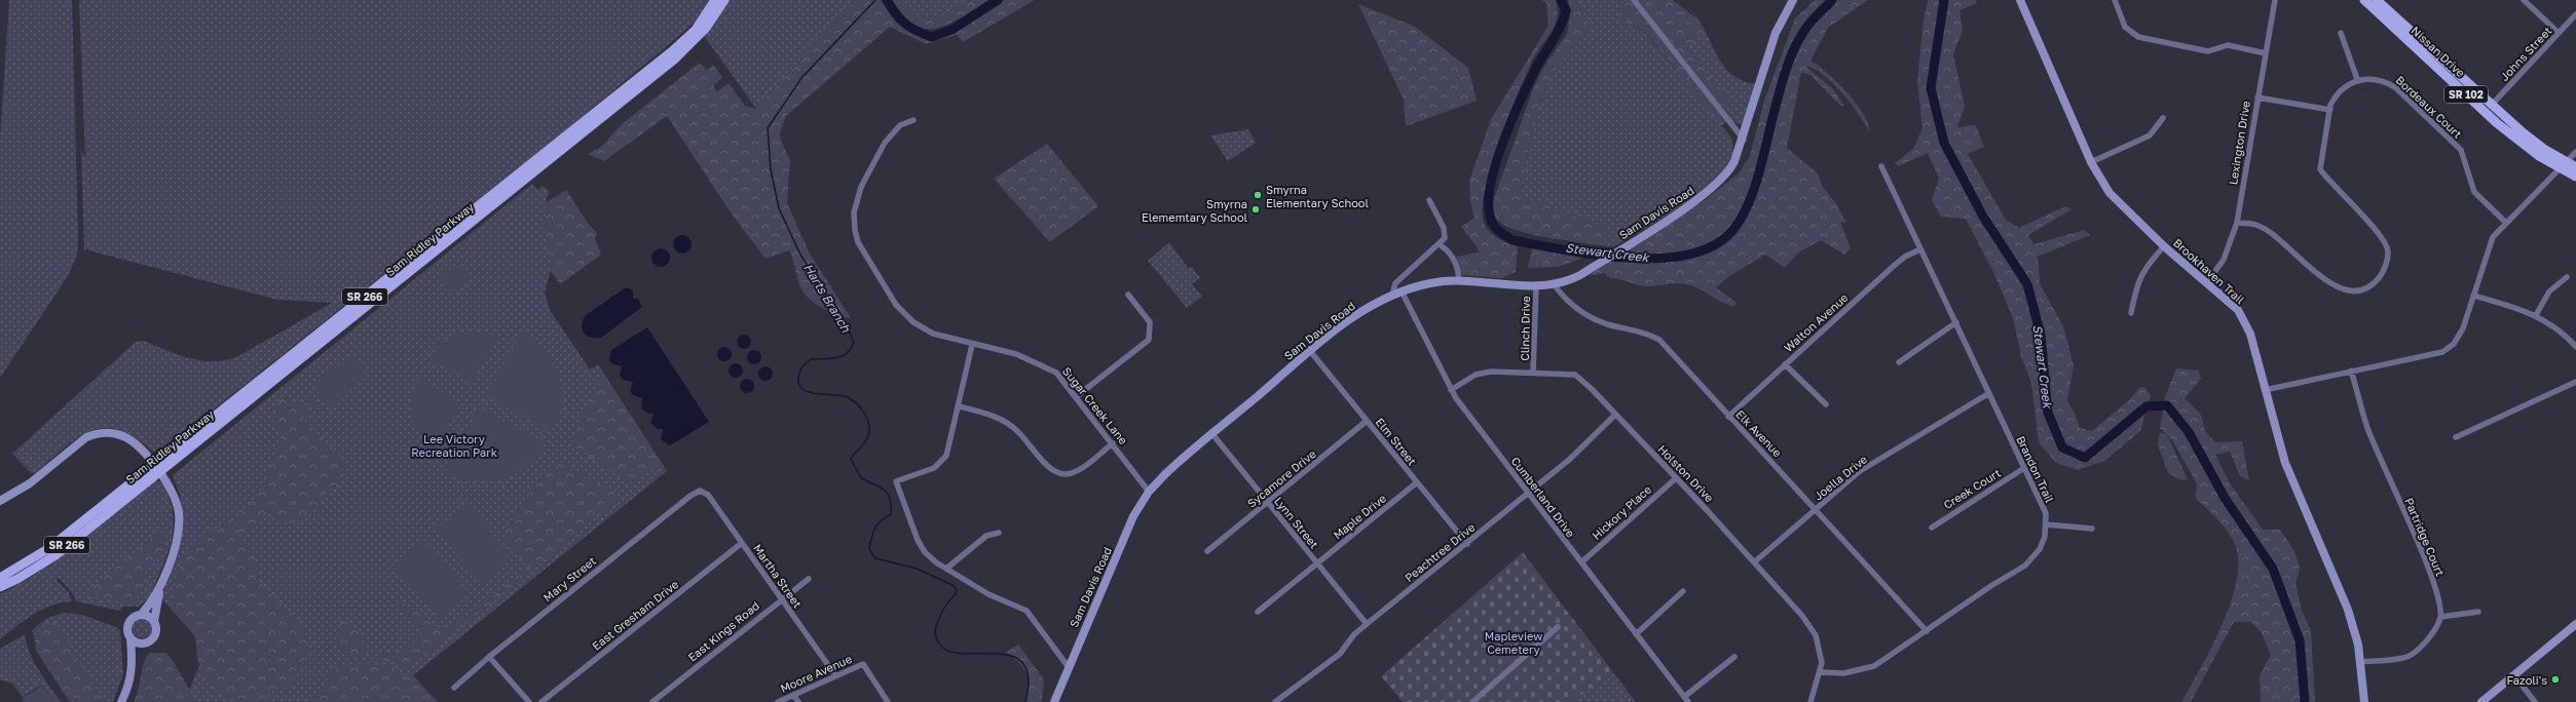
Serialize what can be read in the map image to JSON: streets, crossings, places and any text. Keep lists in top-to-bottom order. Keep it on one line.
{"streets":{"main road":["Nissan Drive","SR 102","Sam Ridley Parkway","SR 266"],"street":["Johns Street","Bordeaux Court","Lexington Drive","Sam Davis Road","Brookhaven Trail","Walton Avenue","Clinch Drive","Sugar Creek Lane","Elk Avenue","Elm Street","Brandon Trail","Holston Drive","Joella Drive","Sycamore Drive","Creek Court","Cumberland Drive","Hickory Place","Maple Drive","Lynn Street","Partridge Court","Peachtree Drive","Martha Street","Mary Street","East Gresham Drive","East Kings Road","Moore Avenue"]},"crossings":[["Nissan Drive","Johns Street"],["Lexington Drive","Brookhaven Trail"],["Sam Davis Road","Clinch Drive"],["Sam Davis Road","Sugar Creek Lane"],["Sam Davis Road","Elk Avenue"],["Sam Davis Road","Elm Street"],["Sam Davis Road","Cumberland Drive"],["Sam Davis Road","Lynn Street"],["Walton Avenue","Elk Avenue"],["Walton Avenue","Brandon Trail"],["Clinch Drive","Holston Drive"],["Elk Avenue","Brandon Trail"],["Elk Avenue","Joella Drive"],["Elm Street","Sycamore Drive"],["Elm Street","Maple Drive"],["Elm Street","Peachtree Drive"],["Brandon Trail","Holston Drive"],["Brandon Trail","Joella Drive"],["Brandon Trail","Creek Court"],["Holston Drive","Joella Drive"],["Holston Drive","Cumberland Drive"],["Holston Drive","Hickory Place"],["Holston Drive","Peachtree Drive"],["Sycamore Drive","Lynn Street"],["Cumberland Drive","Hickory Place"],["Cumberland Drive","Peachtree Drive"],["Maple Drive","Lynn Street"],["Lynn Street","Peachtree Drive"],["Martha Street","Mary Street"],["Martha Street","East Gresham Drive"],["Martha Street","East Kings Road"],["Martha Street","Moore Avenue"]],"water":["Stewart Creek","Harts Branch"],"parks":["Lee Victory Recreation Park","Mapleview Cemetery"],"places":["Smyrna Elementary School","Smyrna Elememtary School","Fazoli's"]}
